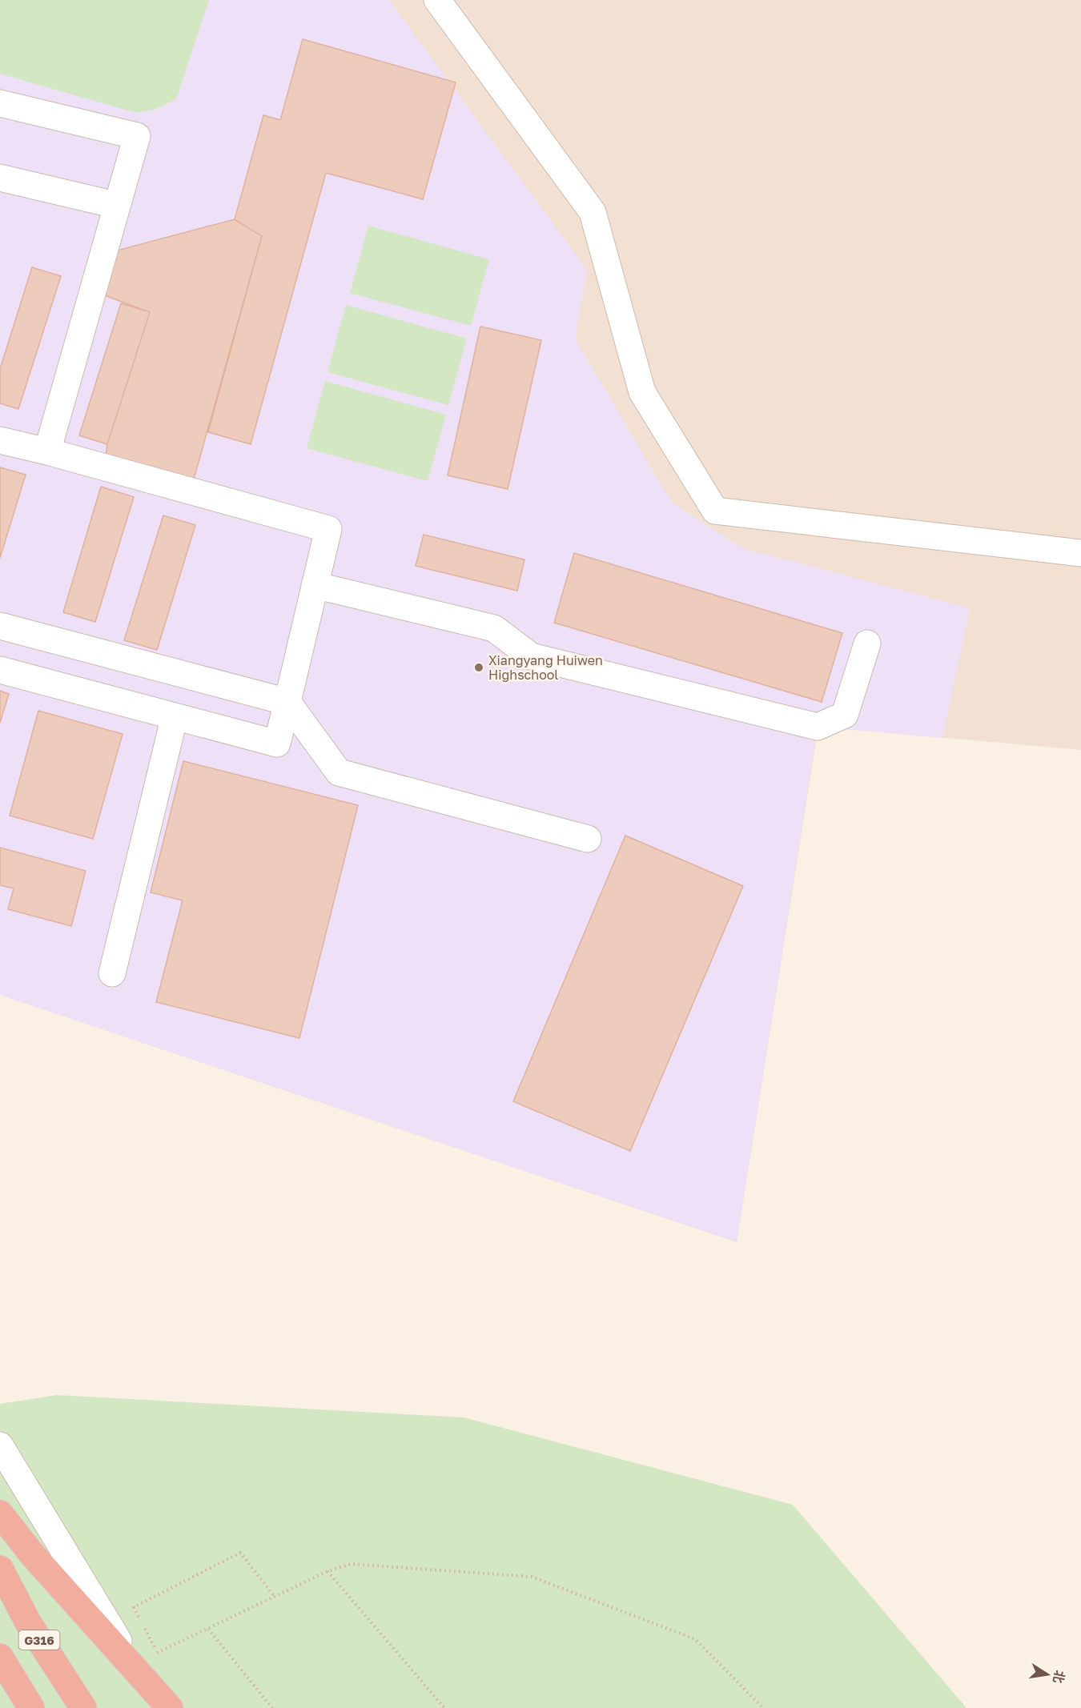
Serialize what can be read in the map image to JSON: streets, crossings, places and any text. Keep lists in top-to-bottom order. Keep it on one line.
{"streets":{"highway":["G316"]},"places":["Xiangyang Huiwen Highschool"],"north":"right"}
